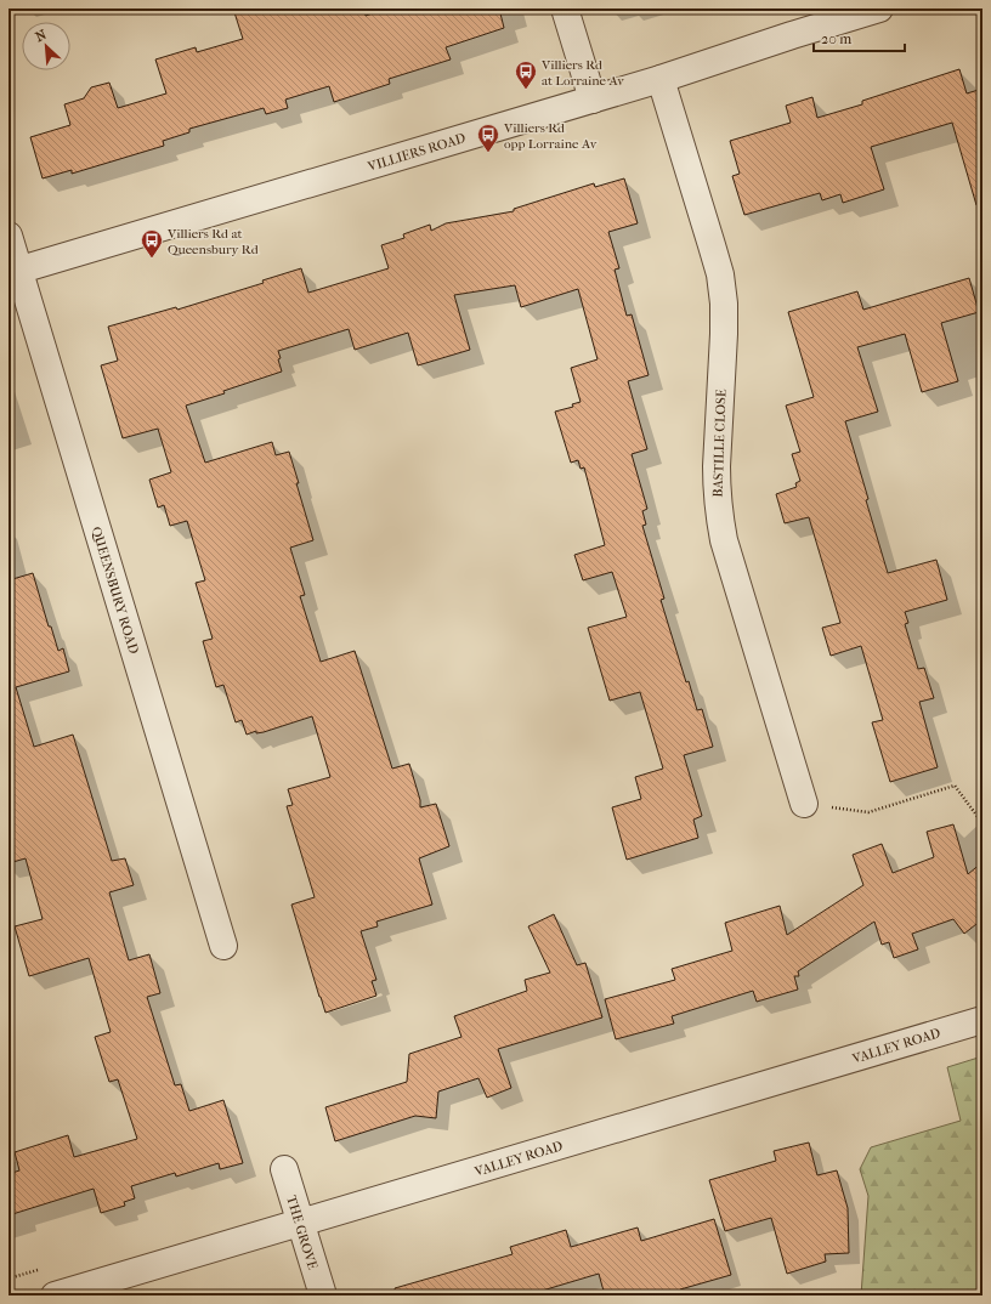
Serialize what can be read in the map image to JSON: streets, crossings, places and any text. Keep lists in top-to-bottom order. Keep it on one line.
{"streets":{"street":["VILLIERS ROAD","BASTILLE CLOSE","QUEENSBURY ROAD","VALLEY ROAD","THE GROVE"]},"crossings":[["VILLIERS ROAD","BASTILLE CLOSE"],["VILLIERS ROAD","QUEENSBURY ROAD"],["VALLEY ROAD","THE GROVE"]],"places":{"bus stop":["Villiers Rd at Lorraine Av","Villiers Rd opp Lorraine Av","Villiers Rd at Queensbury Rd"]},"scale_bar":"20 m","north":"top left"}
